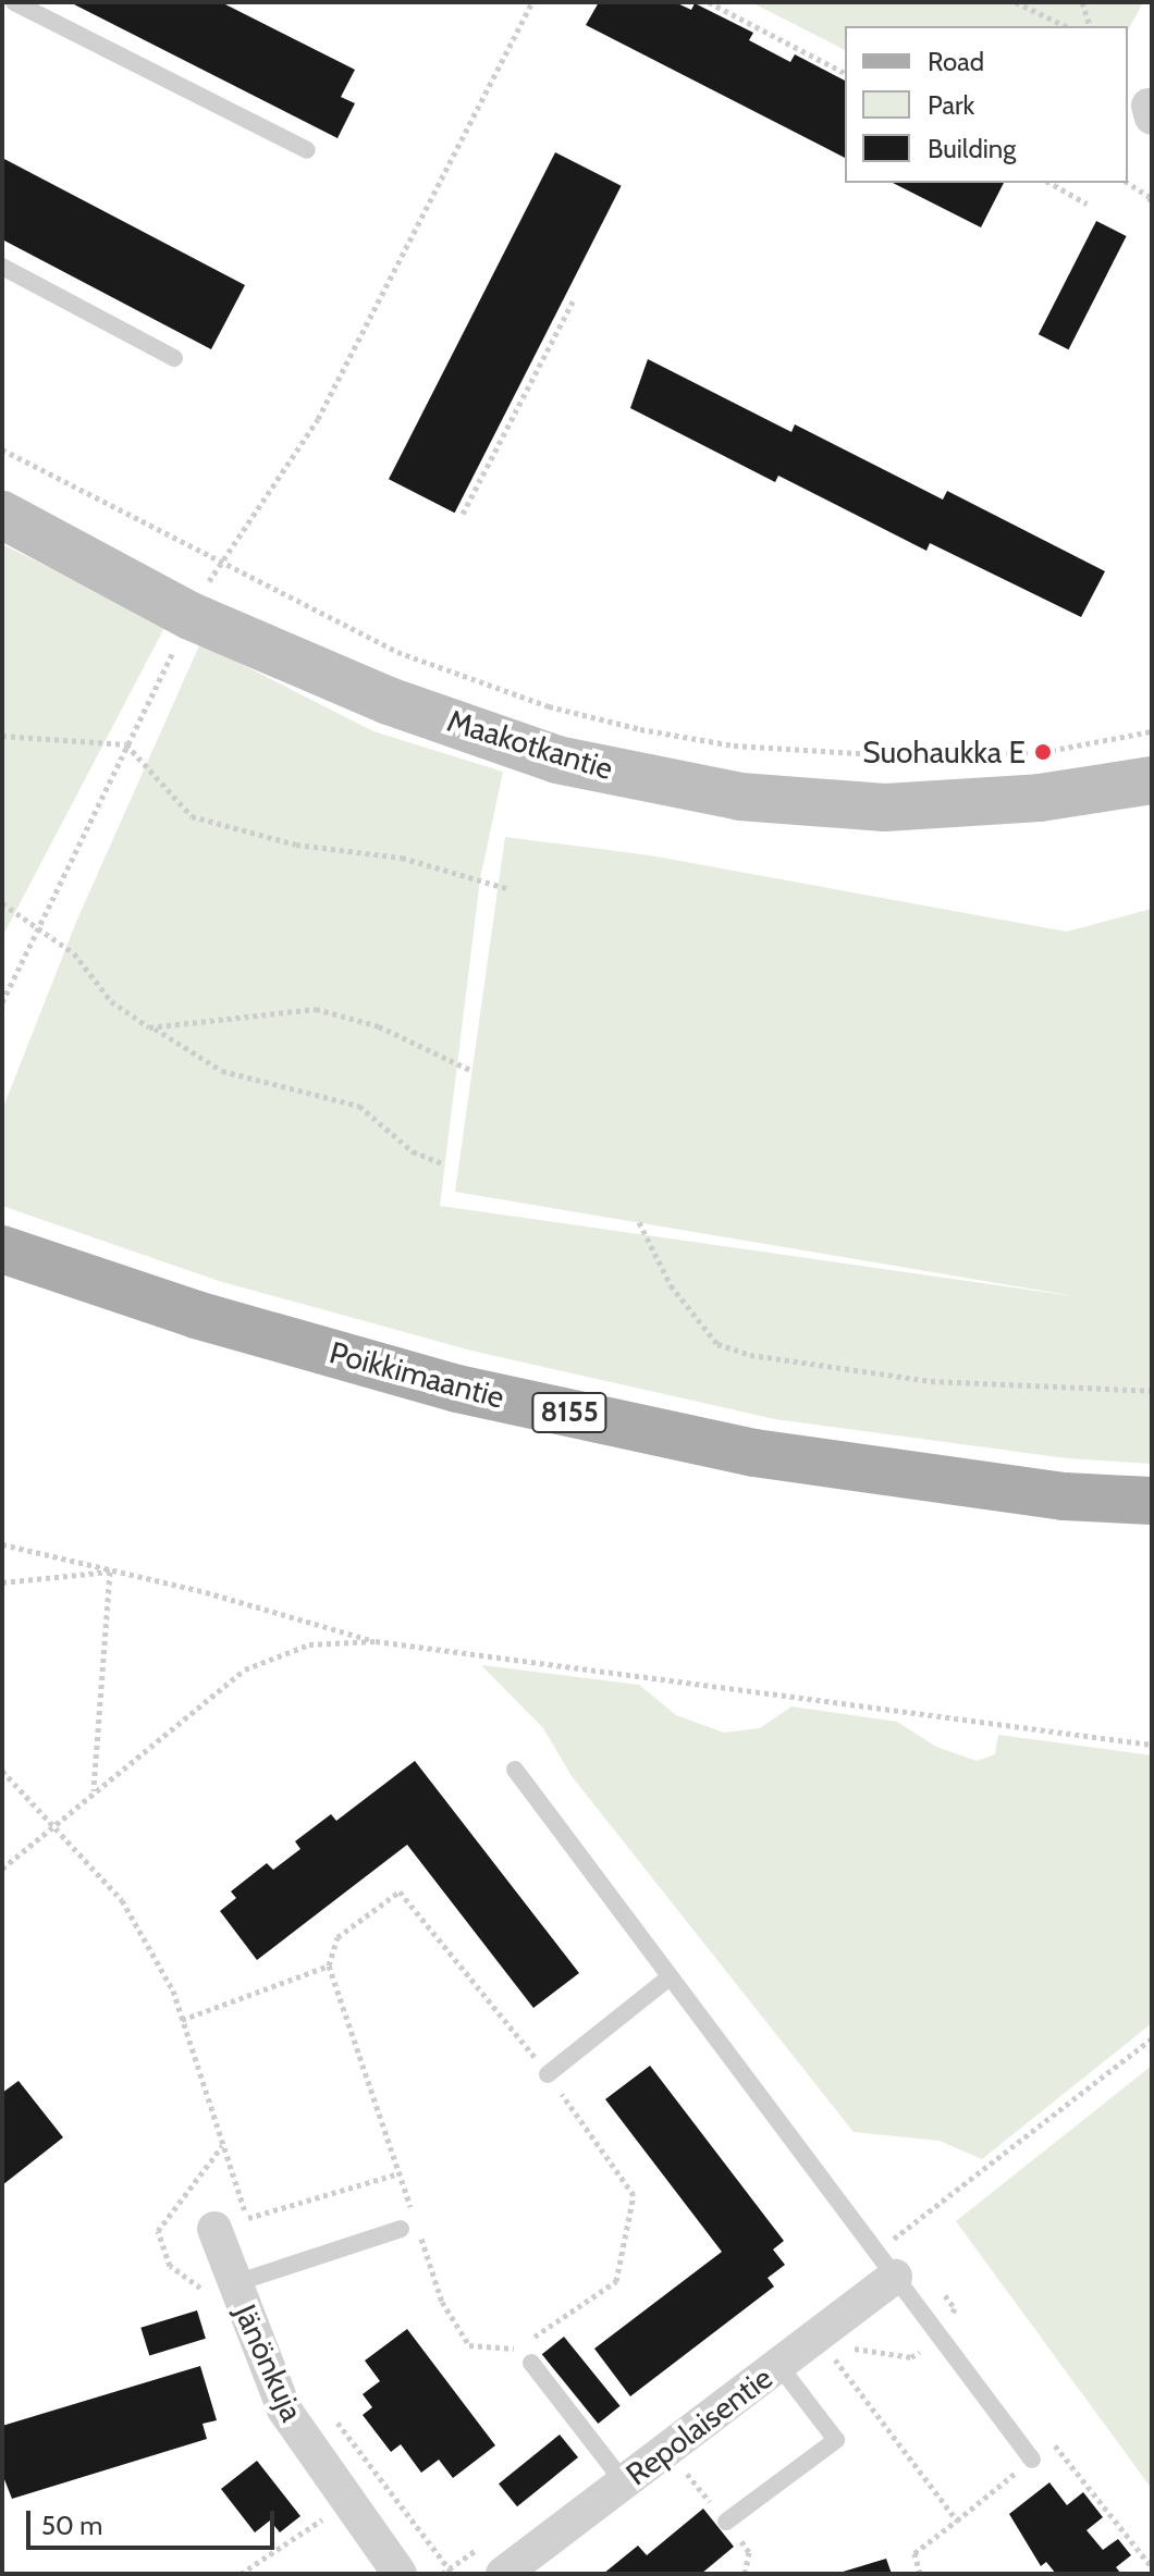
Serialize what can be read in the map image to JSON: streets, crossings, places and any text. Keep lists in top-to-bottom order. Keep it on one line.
{"streets":{"main road":["Poikkimaantie","8155"],"street":["Maakotkantie","Jänönkuja","Repolaisentie"]},"places":["Suohaukka E"],"legend":["Road","Park","Building"],"scale_bar":"50 m"}
